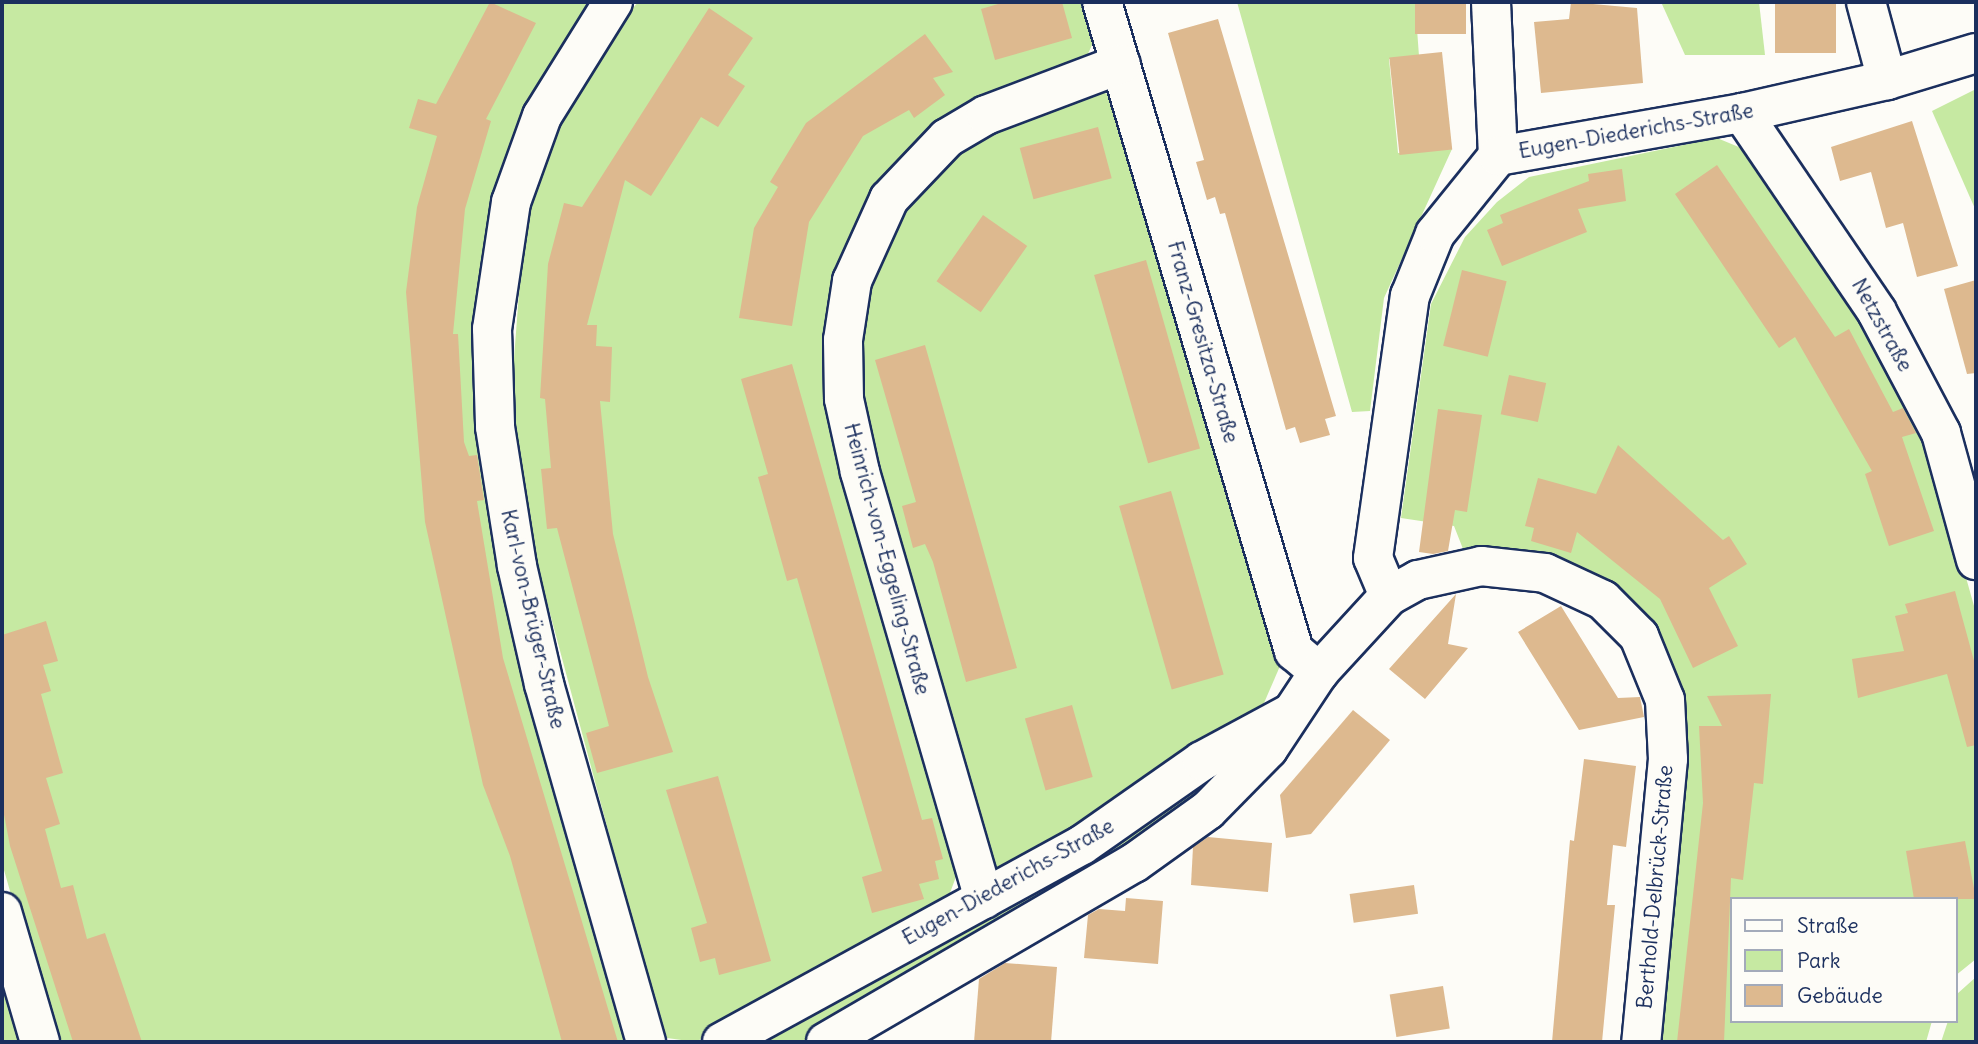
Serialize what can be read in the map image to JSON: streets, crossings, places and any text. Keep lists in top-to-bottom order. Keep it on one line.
{"streets":{"street":["Eugen-Diederichs-Straße","Netzstraße","Franz-Gresitza-Straße","Heinrich-von-Eggeling-Straße","Karl-von-Brüger-Straße","Berthold-Delbrück-Straße"]},"crossings":[["Eugen-Diederichs-Straße","Netzstraße"],["Eugen-Diederichs-Straße","Franz-Gresitza-Straße"],["Eugen-Diederichs-Straße","Heinrich-von-Eggeling-Straße"],["Eugen-Diederichs-Straße","Berthold-Delbrück-Straße"],["Franz-Gresitza-Straße","Heinrich-von-Eggeling-Straße"]],"legend":["Straße","Park","Gebäude"]}
